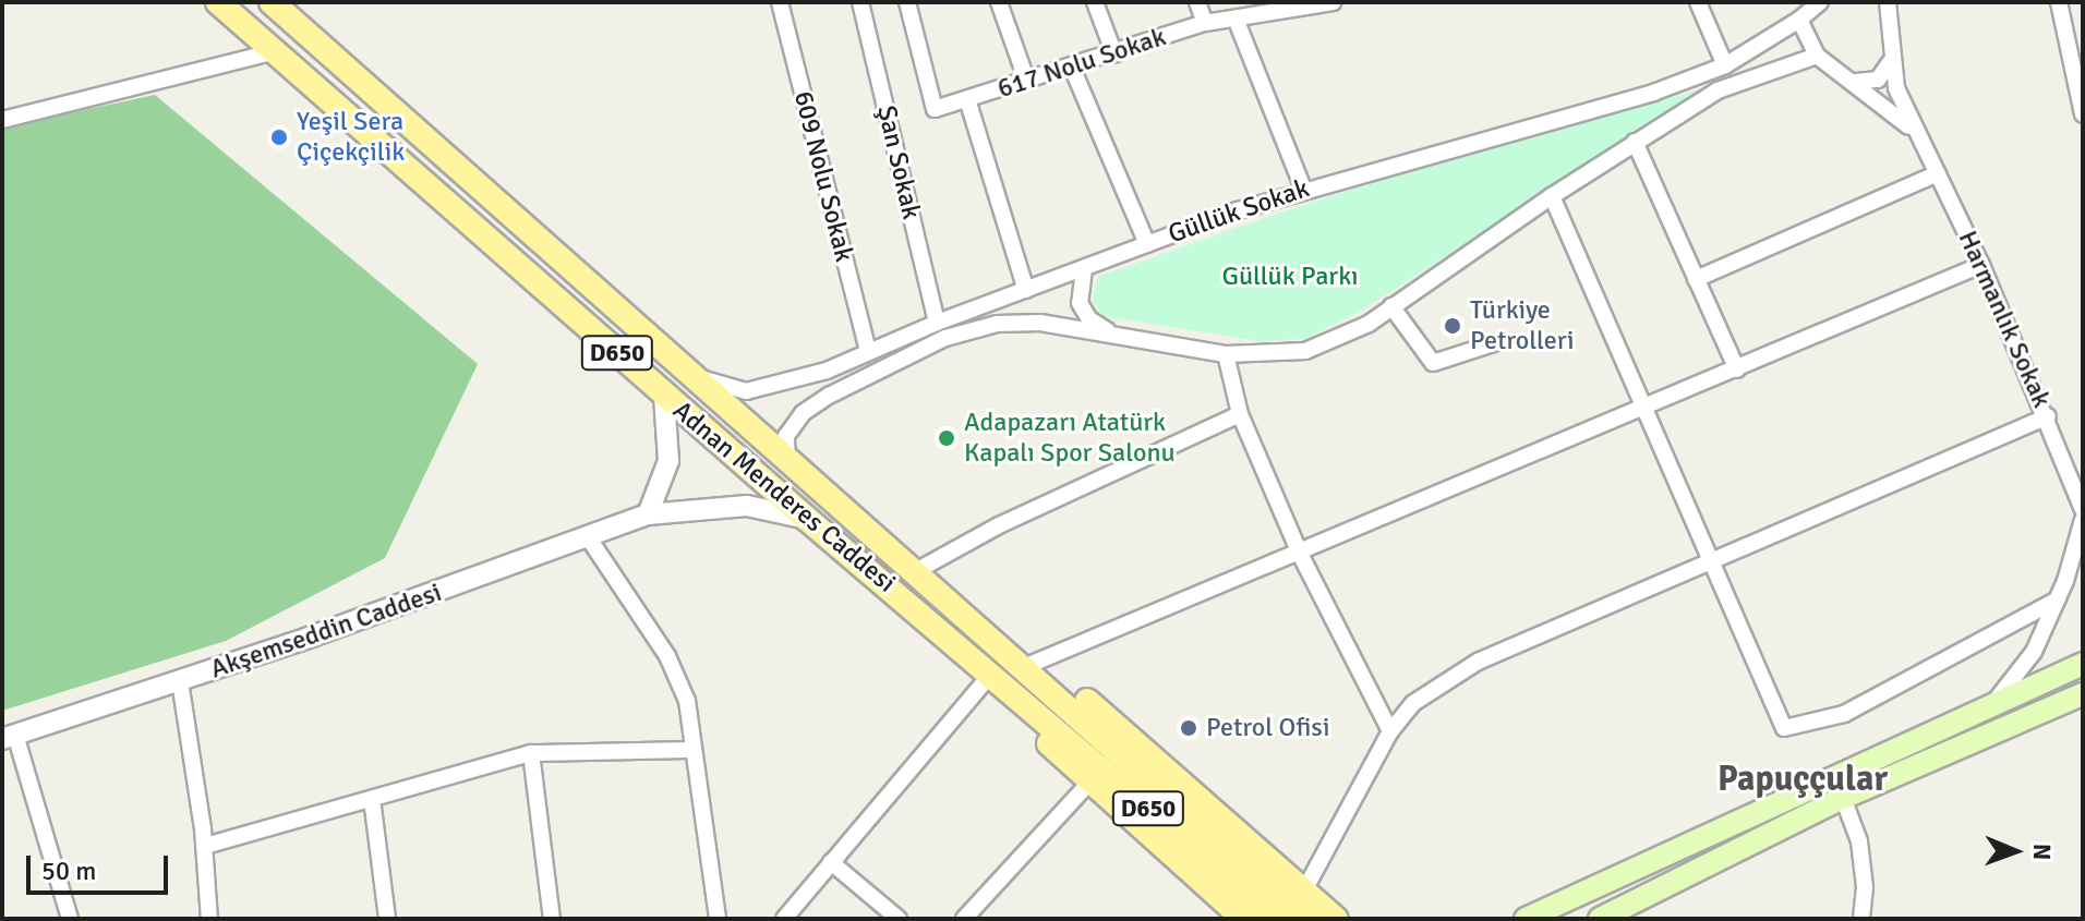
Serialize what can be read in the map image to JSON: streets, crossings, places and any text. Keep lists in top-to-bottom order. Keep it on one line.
{"streets":{"main road":["D650","Adnan Menderes Caddesi"],"street":["617 Nolu Sokak","Şan Sokak","609 Nolu Sokak","Güllük Sokak","Harmanlık Sokak","Akşemseddin Caddesi"]},"crossings":[["Şan Sokak","Güllük Sokak"],["609 Nolu Sokak","Güllük Sokak"],["Güllük Sokak","Adnan Menderes Caddesi"],["Adnan Menderes Caddesi","Akşemseddin Caddesi"]],"districts":["Papuççular"],"parks":["Güllük Parkı"],"places":["Yeşil Sera Çiçekçilik","Türkiye Petrolleri","Adapazarı Atatürk Kapalı Spor Salonu","Petrol Ofisi"],"scale_bar":"50 m","north":"right"}
